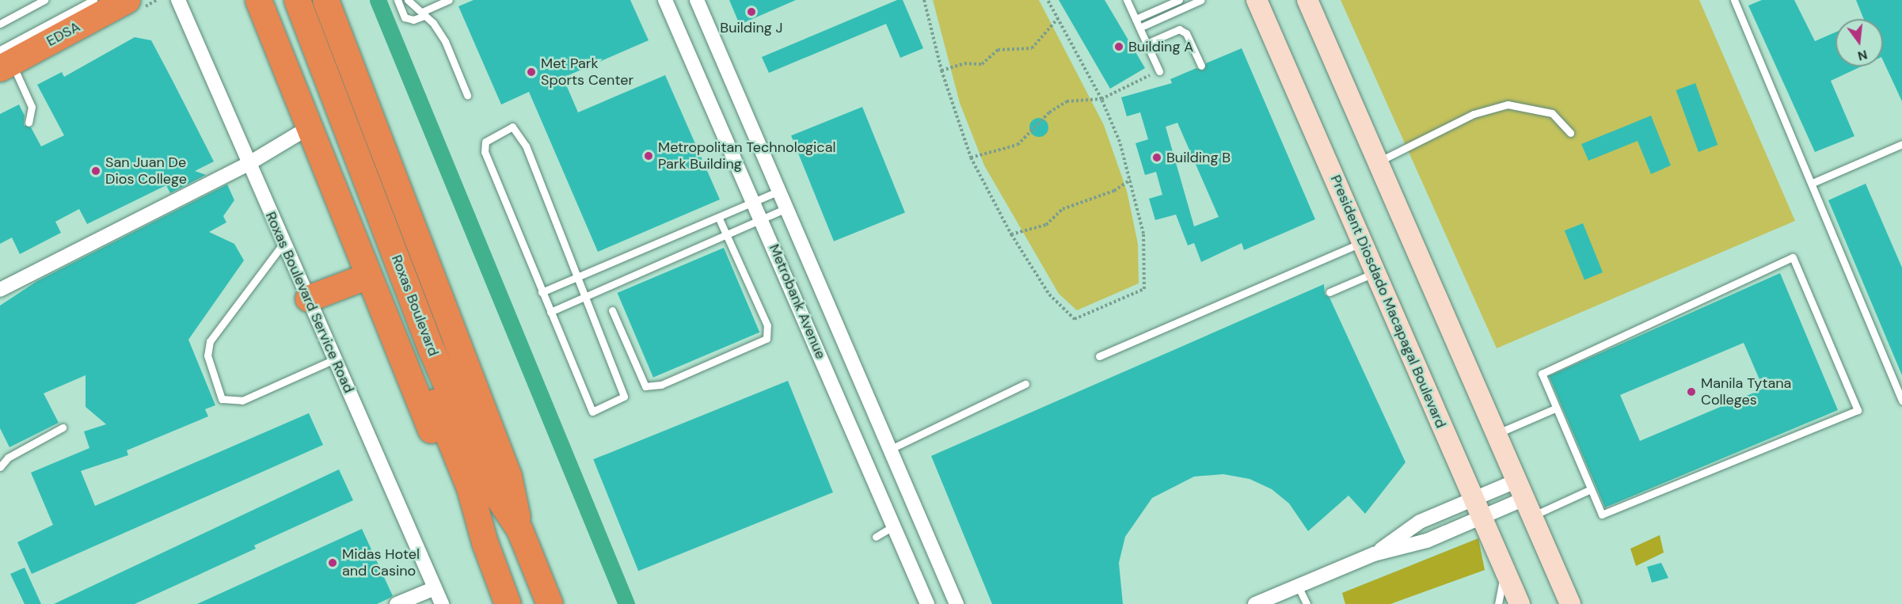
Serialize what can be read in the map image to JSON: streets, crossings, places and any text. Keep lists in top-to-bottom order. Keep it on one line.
{"streets":{"highway":["EDSA","Roxas Boulevard"],"main road":["President Diosdado Macapagal Boulevard"],"street":["Metrobank Avenue","Roxas Boulevard Service Road"]},"places":["Building J","Building A","Met Park Sports Center","Metropolitan Technological Park Building","Building B","San Juan De Dios College","Manila Tytana Colleges","Midas Hotel and Casino"],"north":"bottom"}
